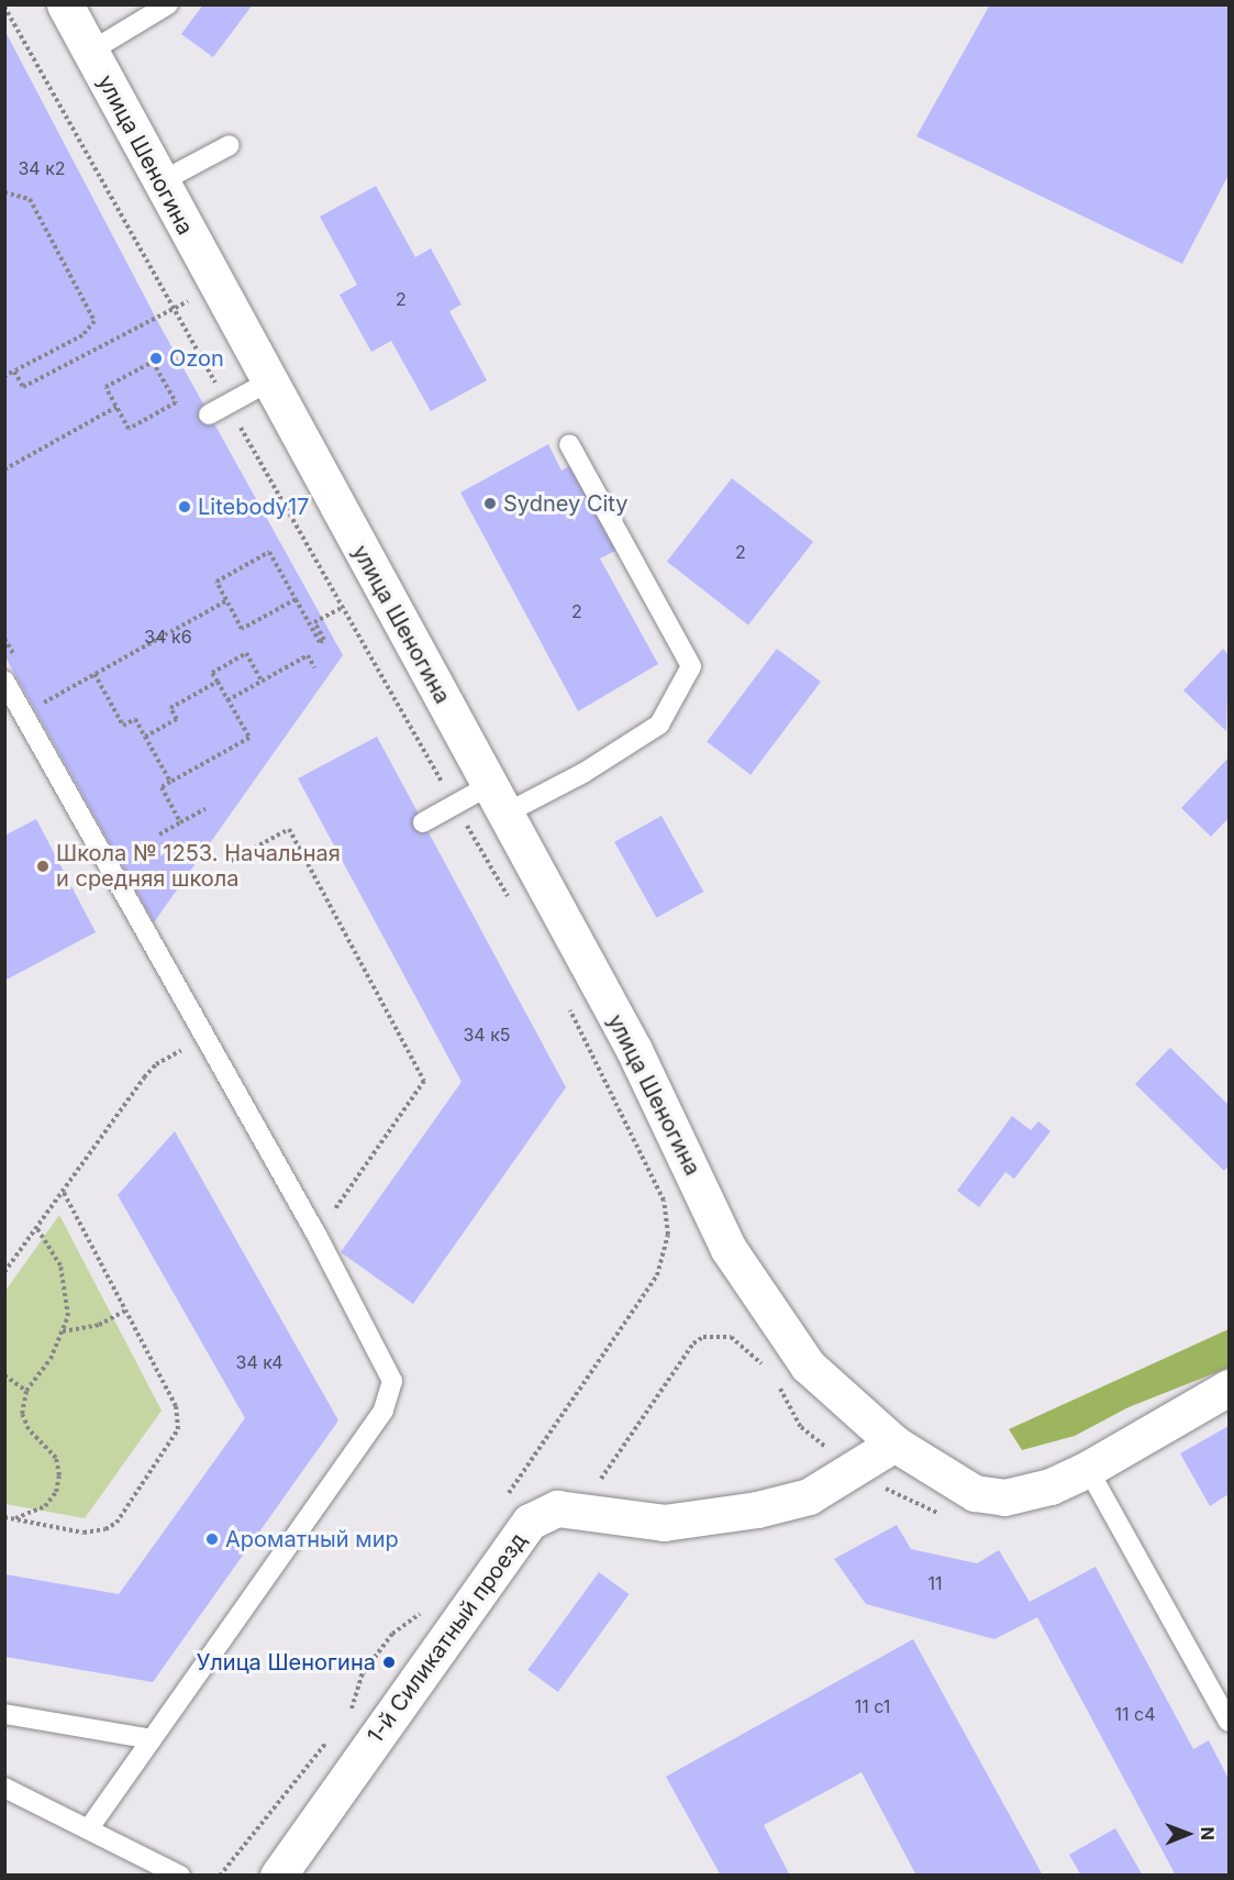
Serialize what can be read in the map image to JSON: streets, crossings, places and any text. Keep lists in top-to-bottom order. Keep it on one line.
{"streets":{"street":["улица Шеногина","1-й Силикатный проезд"]},"crossings":[["улица Шеногина","1-й Силикатный проезд"]],"places":["Ozon","Sydney City","Litebody17","Школа № 1253. Начальная и средняя школа","Ароматный мир","Улица Шеногина"],"house_numbers":["34 к2","2","2","2","34 к6","34 к5","34 к4","11","11 c1","11 с4"],"north":"right"}
